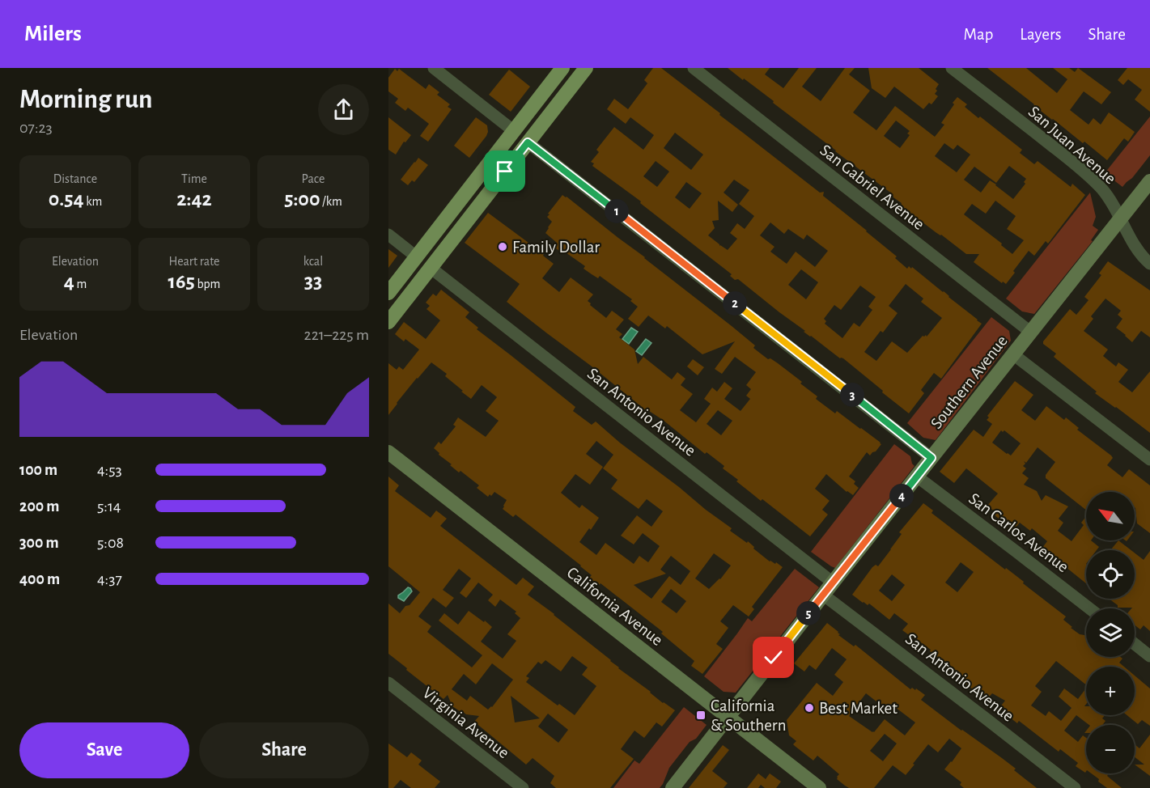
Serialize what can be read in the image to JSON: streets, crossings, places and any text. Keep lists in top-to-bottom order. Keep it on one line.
{"streets":{"street":["San Juan Avenue","San Gabriel Avenue","Southern Avenue","San Antonio Avenue","San Carlos Avenue","California Avenue","Virginia Avenue"]},"crossings":[["San Juan Avenue","Southern Avenue"],["San Gabriel Avenue","Southern Avenue"],["Southern Avenue","San Antonio Avenue"],["Southern Avenue","San Carlos Avenue"],["Southern Avenue","California Avenue"]],"places":{"other":["Family Dollar","Best Market"],"transit":["California & Southern"]},"north":"top left","page":{"header":"Milers","nav":["Map","Layers","Share"],"heading":["Morning run","07:23"],"stats":[["Distance","0.54 km"],["Time","2:42"],["Pace","5:00 /km"],["Elevation","4 m"],["Heart rate","165 bpm"],["kcal","33"]],"pins":["1","2","3","4","5"],"chart":["Elevation","221–225 m"],"list":[{"name":"100 m","note":"4:53"},{"name":"200 m","note":"5:14"},{"name":"300 m","note":"5:08"},{"name":"400 m","note":"4:37"}],"map_buttons":["+","−"],"buttons":["Save","Share"]}}
